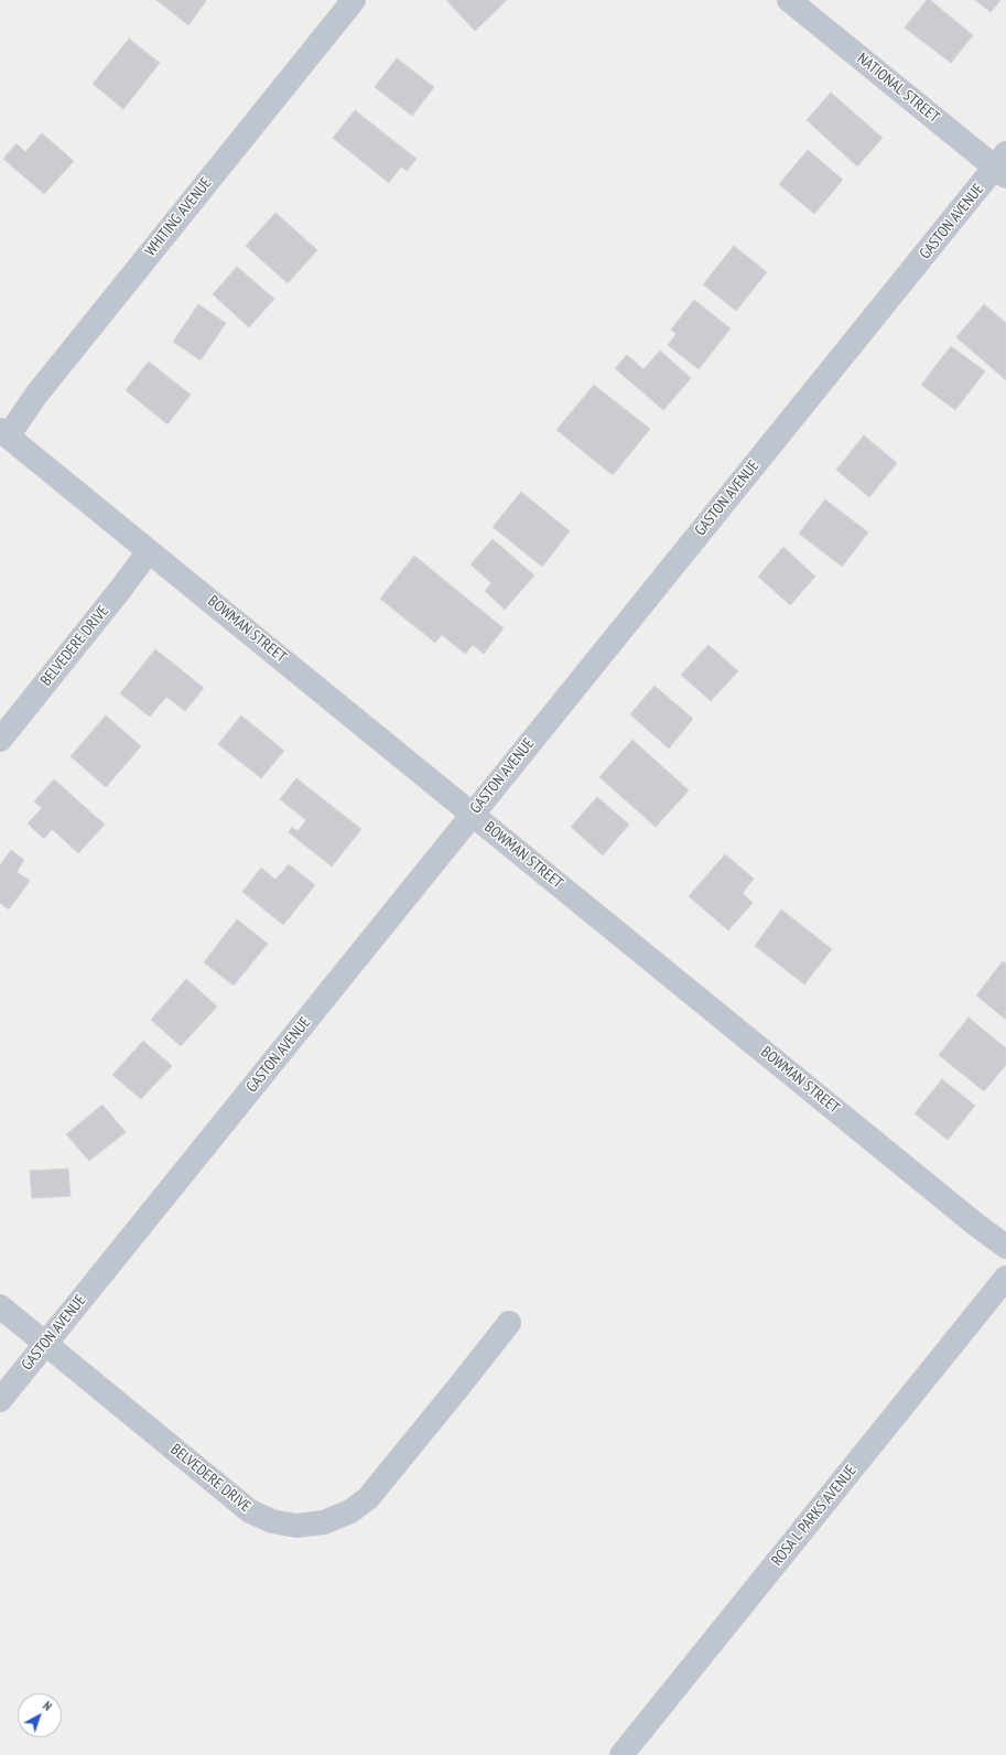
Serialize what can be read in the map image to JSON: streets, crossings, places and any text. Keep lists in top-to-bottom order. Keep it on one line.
{"streets":{"street":["NATIONAL STREET","WHITING AVENUE","GASTON AVENUE","BOWMAN STREET","BELVEDERE DRIVE","ROSA L PARKS AVENUE"]},"crossings":[["NATIONAL STREET","GASTON AVENUE"],["WHITING AVENUE","BOWMAN STREET"],["GASTON AVENUE","BOWMAN STREET"],["GASTON AVENUE","BELVEDERE DRIVE"],["BOWMAN STREET","BELVEDERE DRIVE"]],"north":"top right"}
